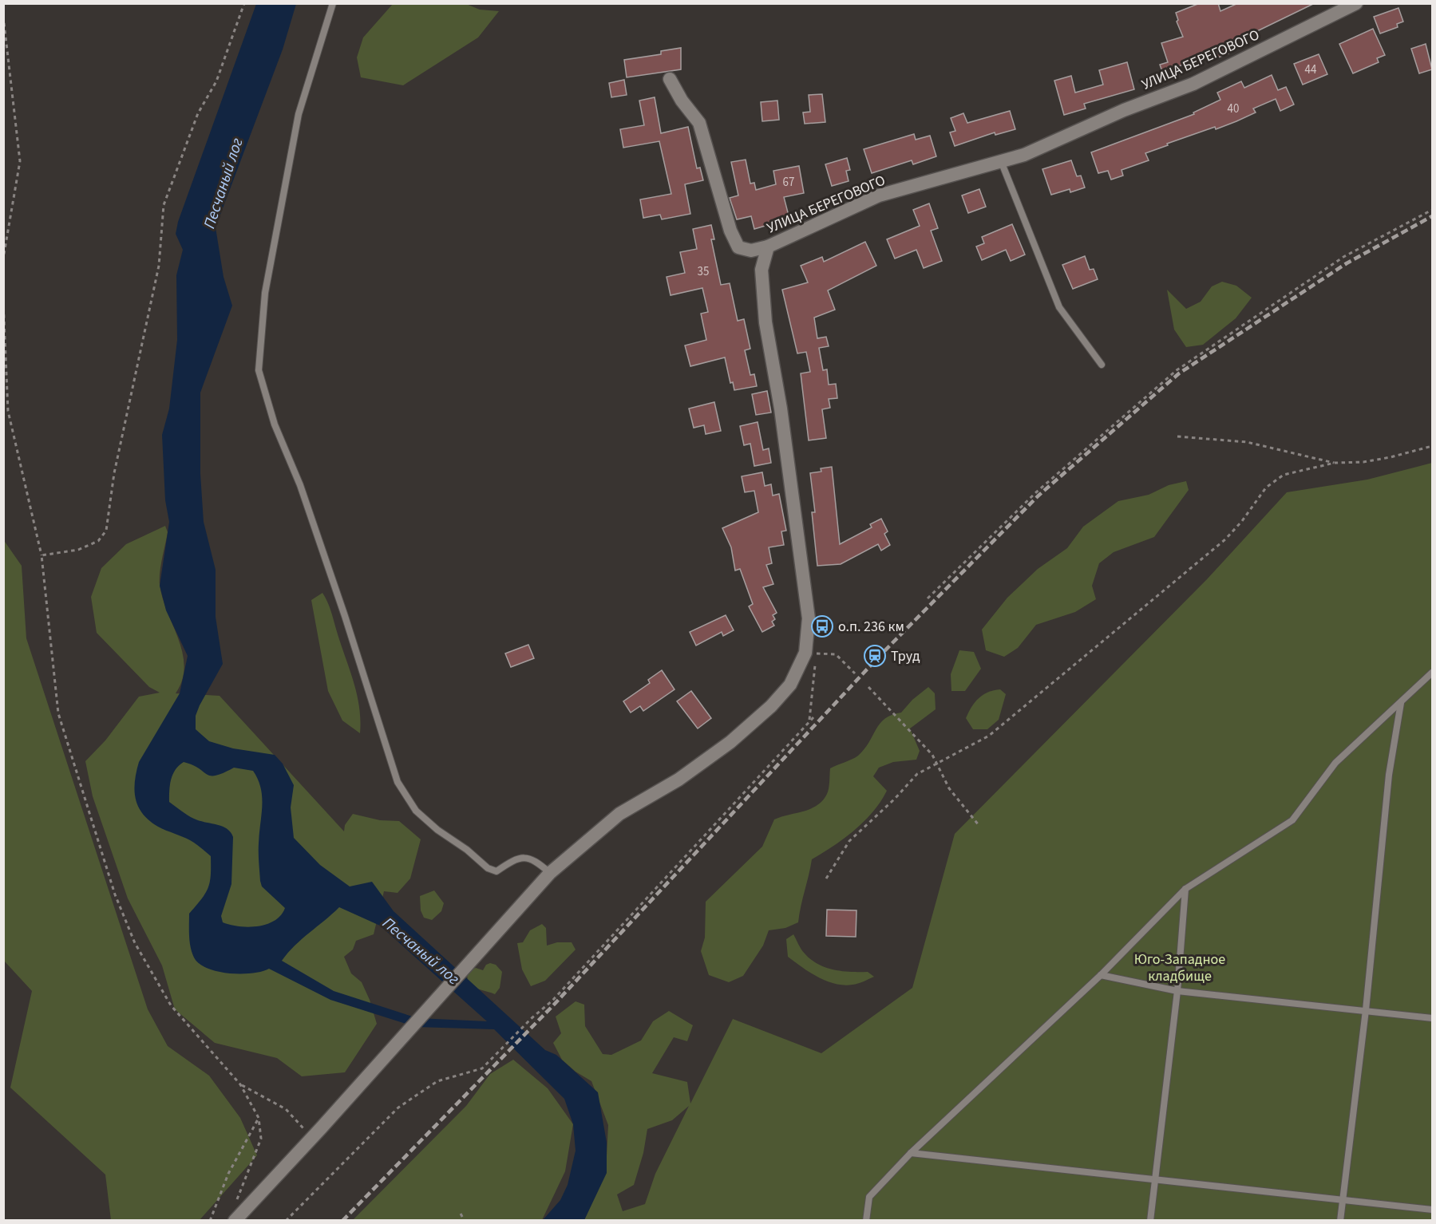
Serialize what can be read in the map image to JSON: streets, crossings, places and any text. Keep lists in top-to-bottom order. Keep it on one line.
{"streets":{"street":["УЛИЦА БЕРЕГОВОГО"]},"water":["Песчаный лог"],"parks":["Юго-Западное кладбище"],"places":{"bus stop":["о.п. 236 км"],"station":["Труд"]},"house_numbers":["44","40","67","35"]}
